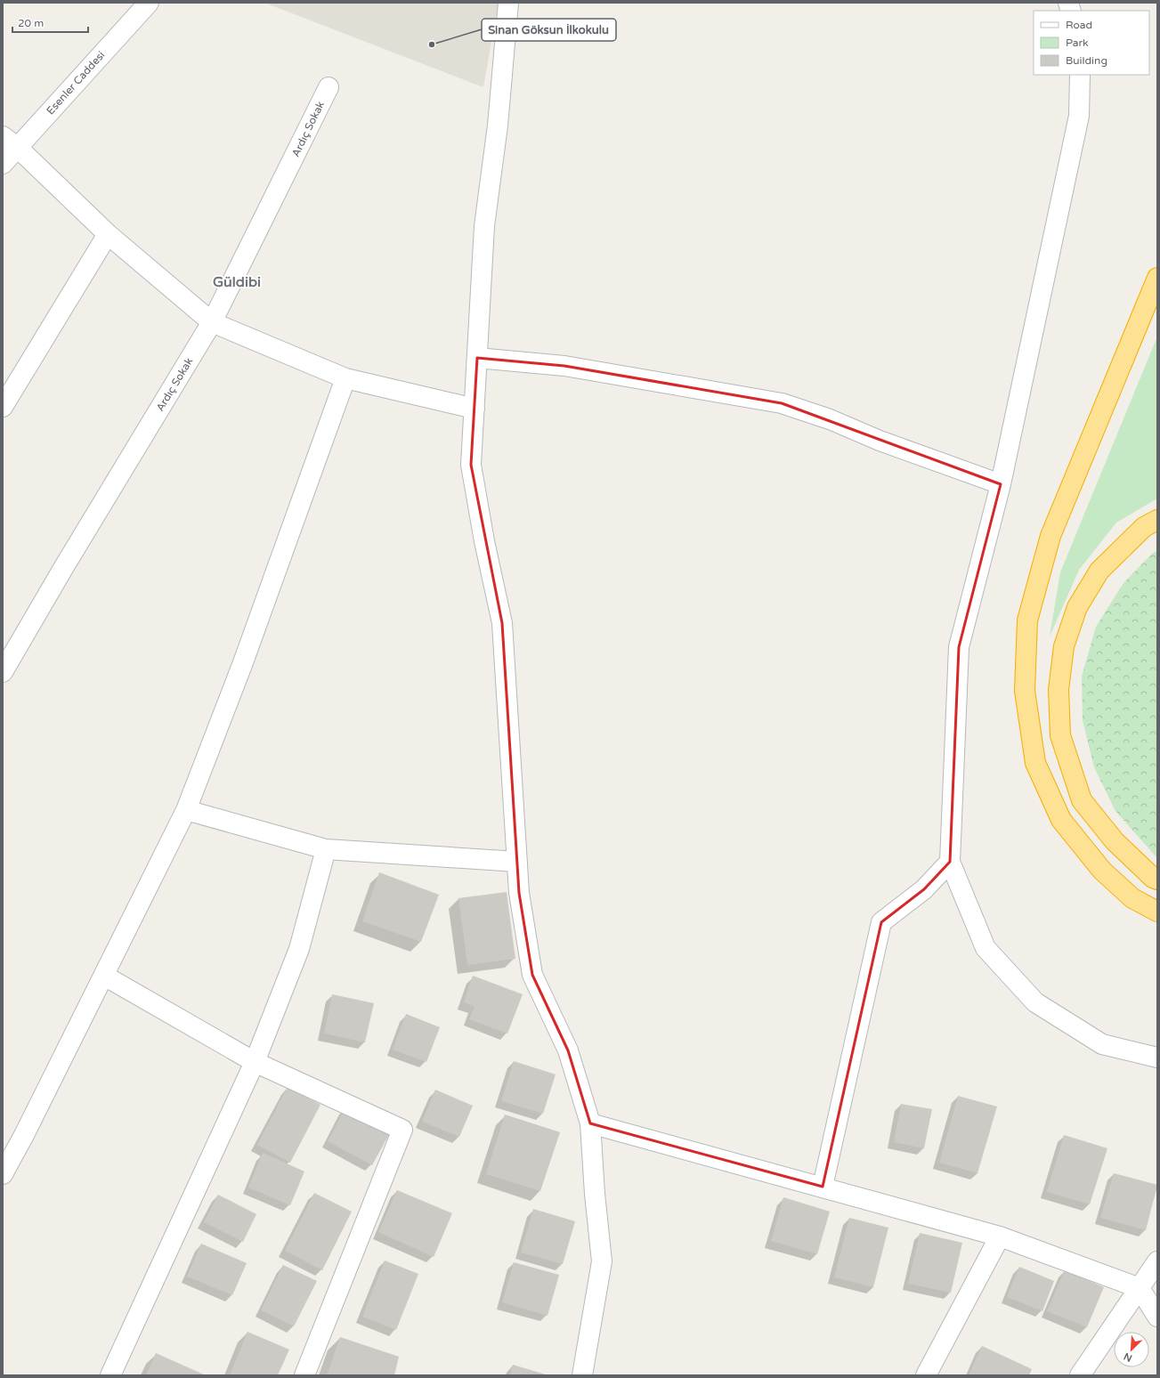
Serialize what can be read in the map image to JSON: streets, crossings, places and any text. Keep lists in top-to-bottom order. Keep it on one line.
{"streets":{"street":["Esenler Caddesi","Ardıç Sokak"]},"districts":["Güldibi"],"places":["Sinan Göksun İlkokulu"],"legend":["Road","Park","Building"],"scale_bar":"20 m","north":"bottom left"}
